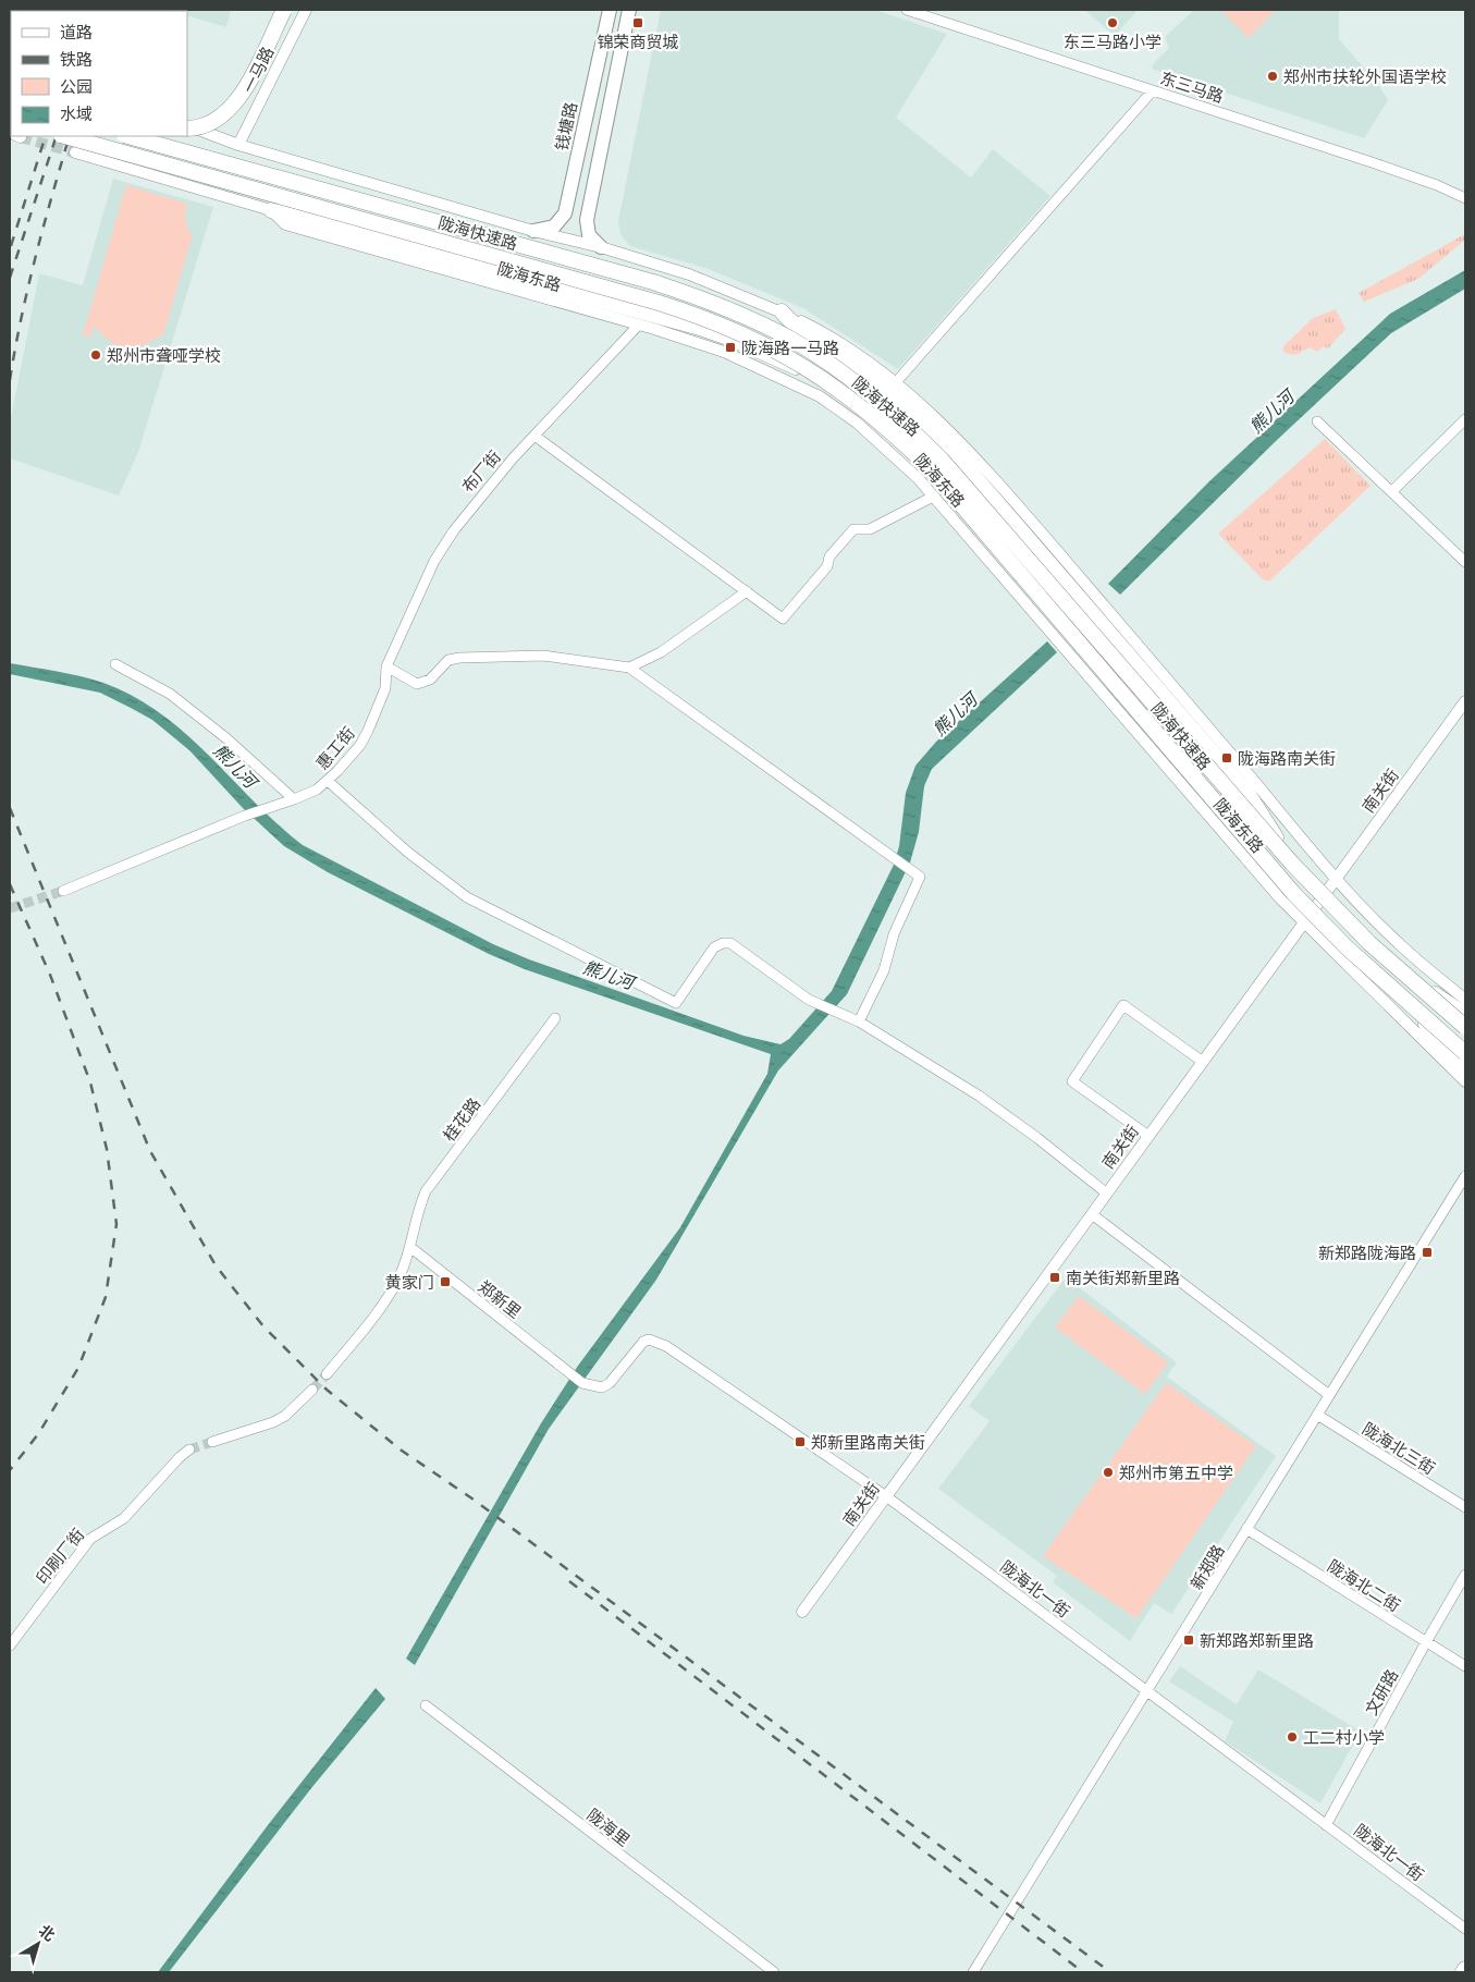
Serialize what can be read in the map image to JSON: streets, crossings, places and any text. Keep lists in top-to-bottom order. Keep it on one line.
{"streets":{"main road":["钱塘路","陇海快速路"],"street":["一马路","东三马路","陇海东路","布厂街","惠工街","南关街","桂花路","郑新里","陇海北三街","印刷厂街","新郑路","陇海北二街","陇海北一街","文研路","陇海里"]},"crossings":[["陇海东路","布厂街"],["陇海东路","南关街"],["布厂街","惠工街"],["南关街","陇海北一街"],["桂花路","郑新里"],["郑新里","陇海北一街"],["陇海北三街","新郑路"],["新郑路","陇海北二街"],["新郑路","陇海北一街"],["陇海北二街","文研路"],["陇海北一街","文研路"]],"water":["熊儿河"],"places":{"transit":["锦荣商贸城","陇海路一马路","陇海路南关街","新郑路陇海路","南关街郑新里路","黄家门","郑新里路南关街","新郑路郑新里路"],"other":["东三马路小学","郑州市扶轮外国语学校","郑州市聋哑学校","郑州市第五中学","工二村小学"]},"legend":["道路","铁路","公园","水域"],"north":"top right"}
